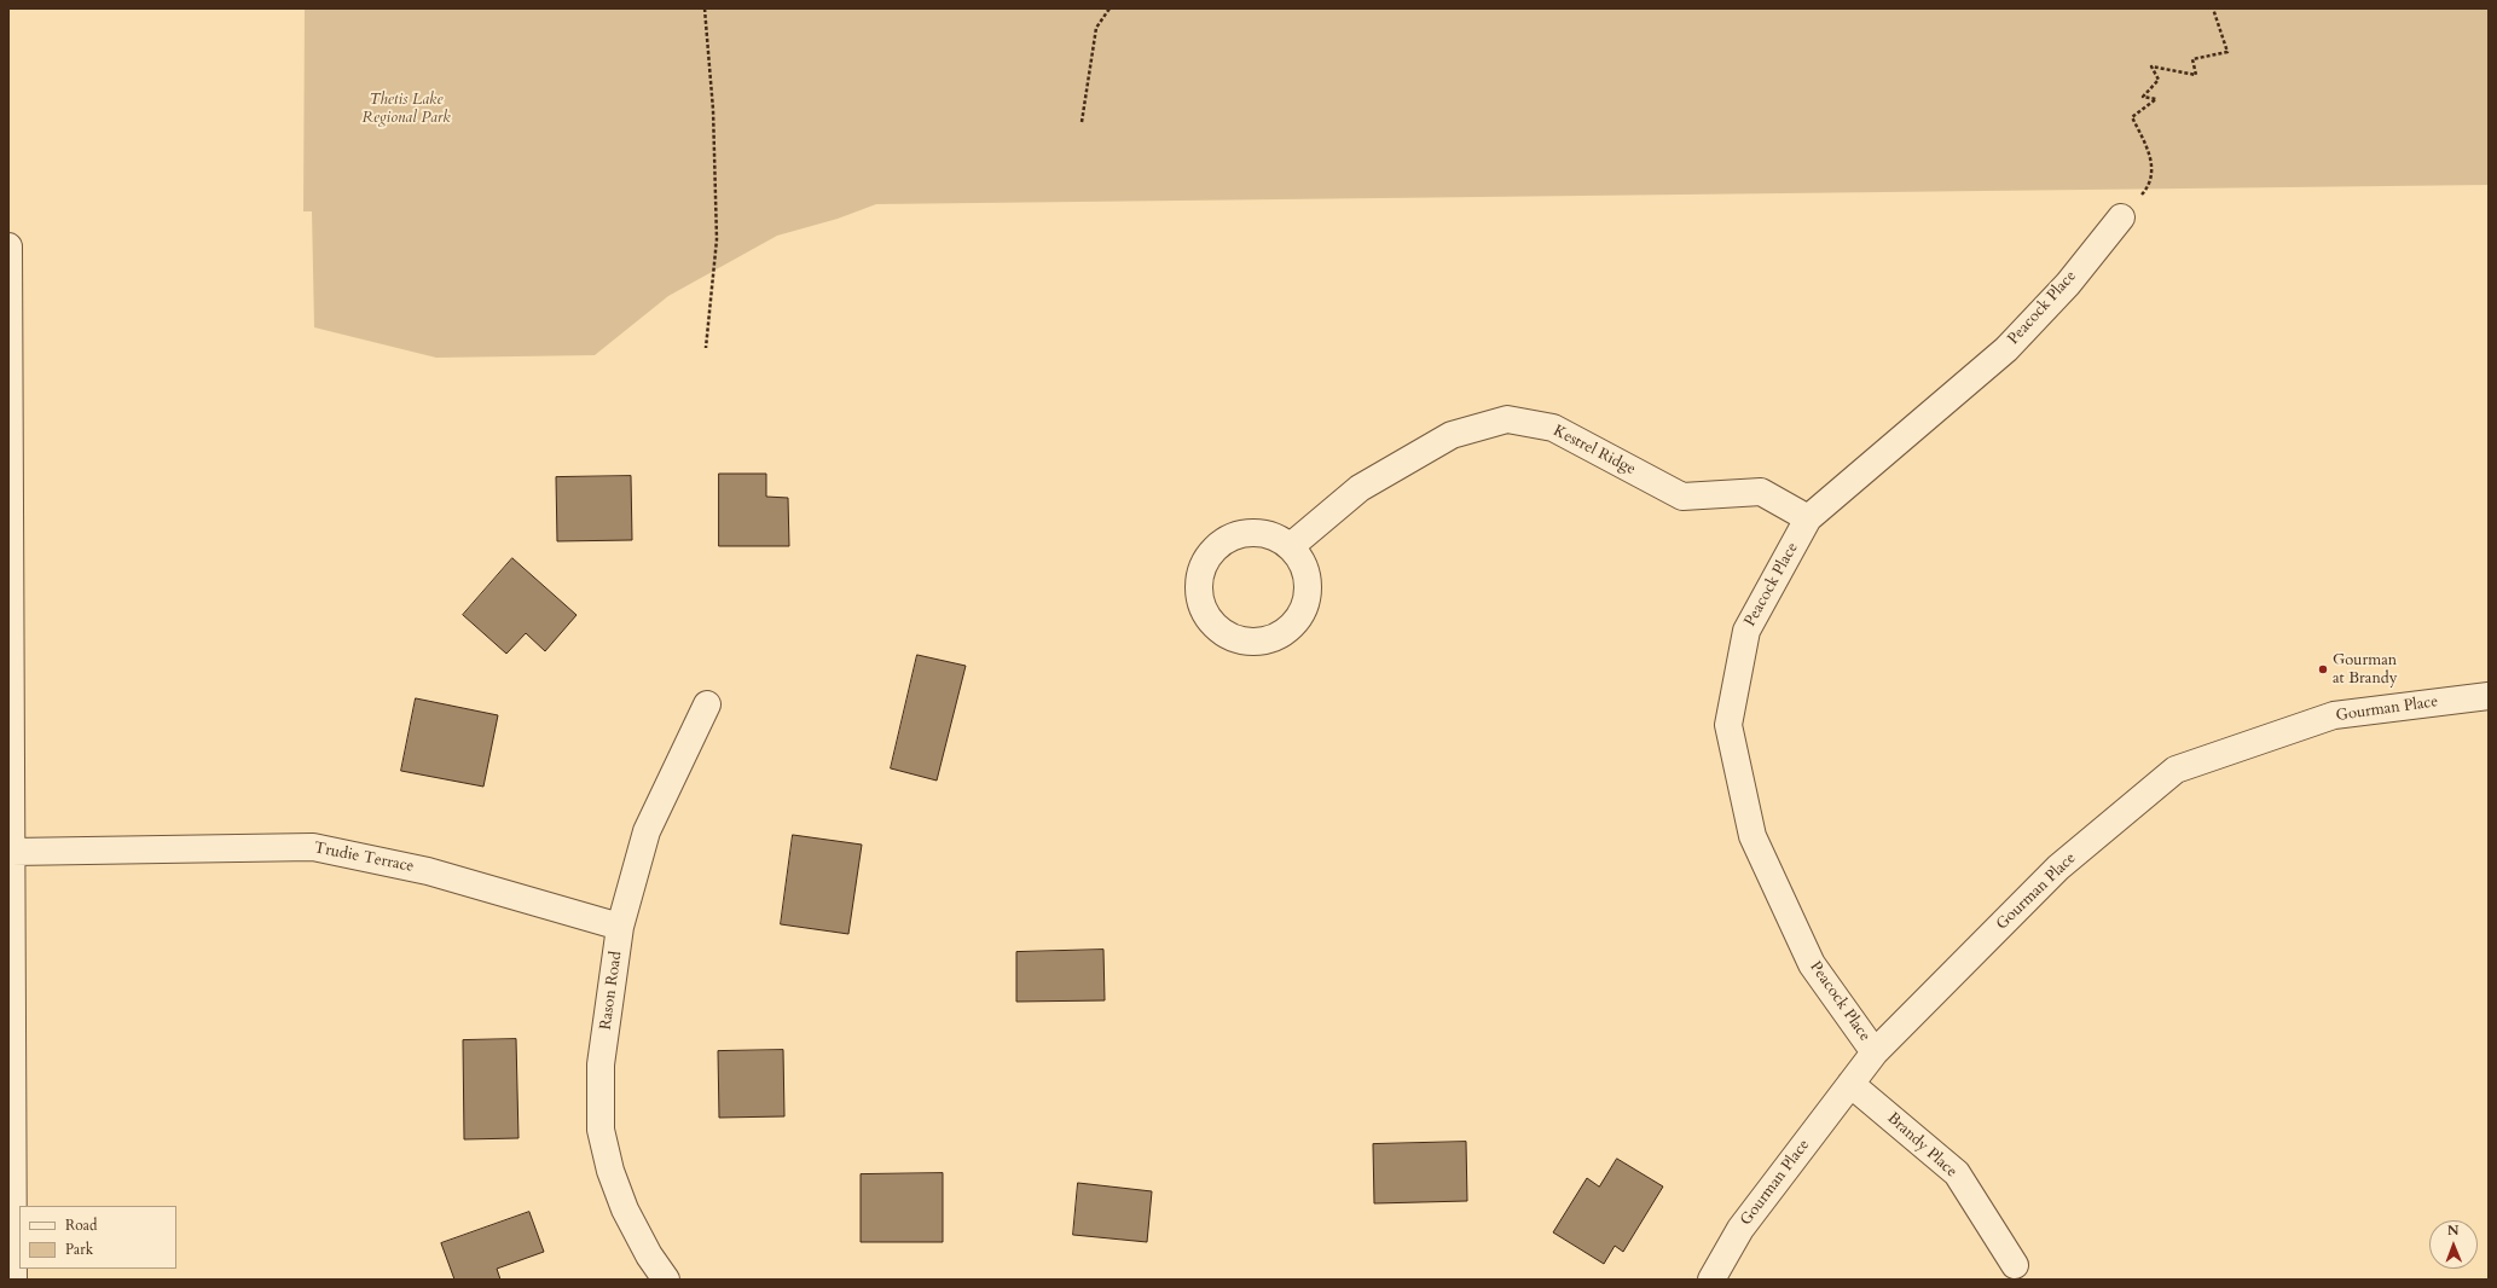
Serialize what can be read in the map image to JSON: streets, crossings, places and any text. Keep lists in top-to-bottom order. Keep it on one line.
{"streets":{"street":["Peacock Place","Kestrel Ridge","Gourman Place","Trudie Terrace","Rason Road","Brandy Place"]},"crossings":[["Peacock Place","Kestrel Ridge"],["Peacock Place","Gourman Place"],["Gourman Place","Brandy Place"],["Trudie Terrace","Rason Road"]],"parks":["Thetis Lake Regional Park"],"places":["Gourman at Brandy"],"legend":["Road","Park"],"north":"top"}
